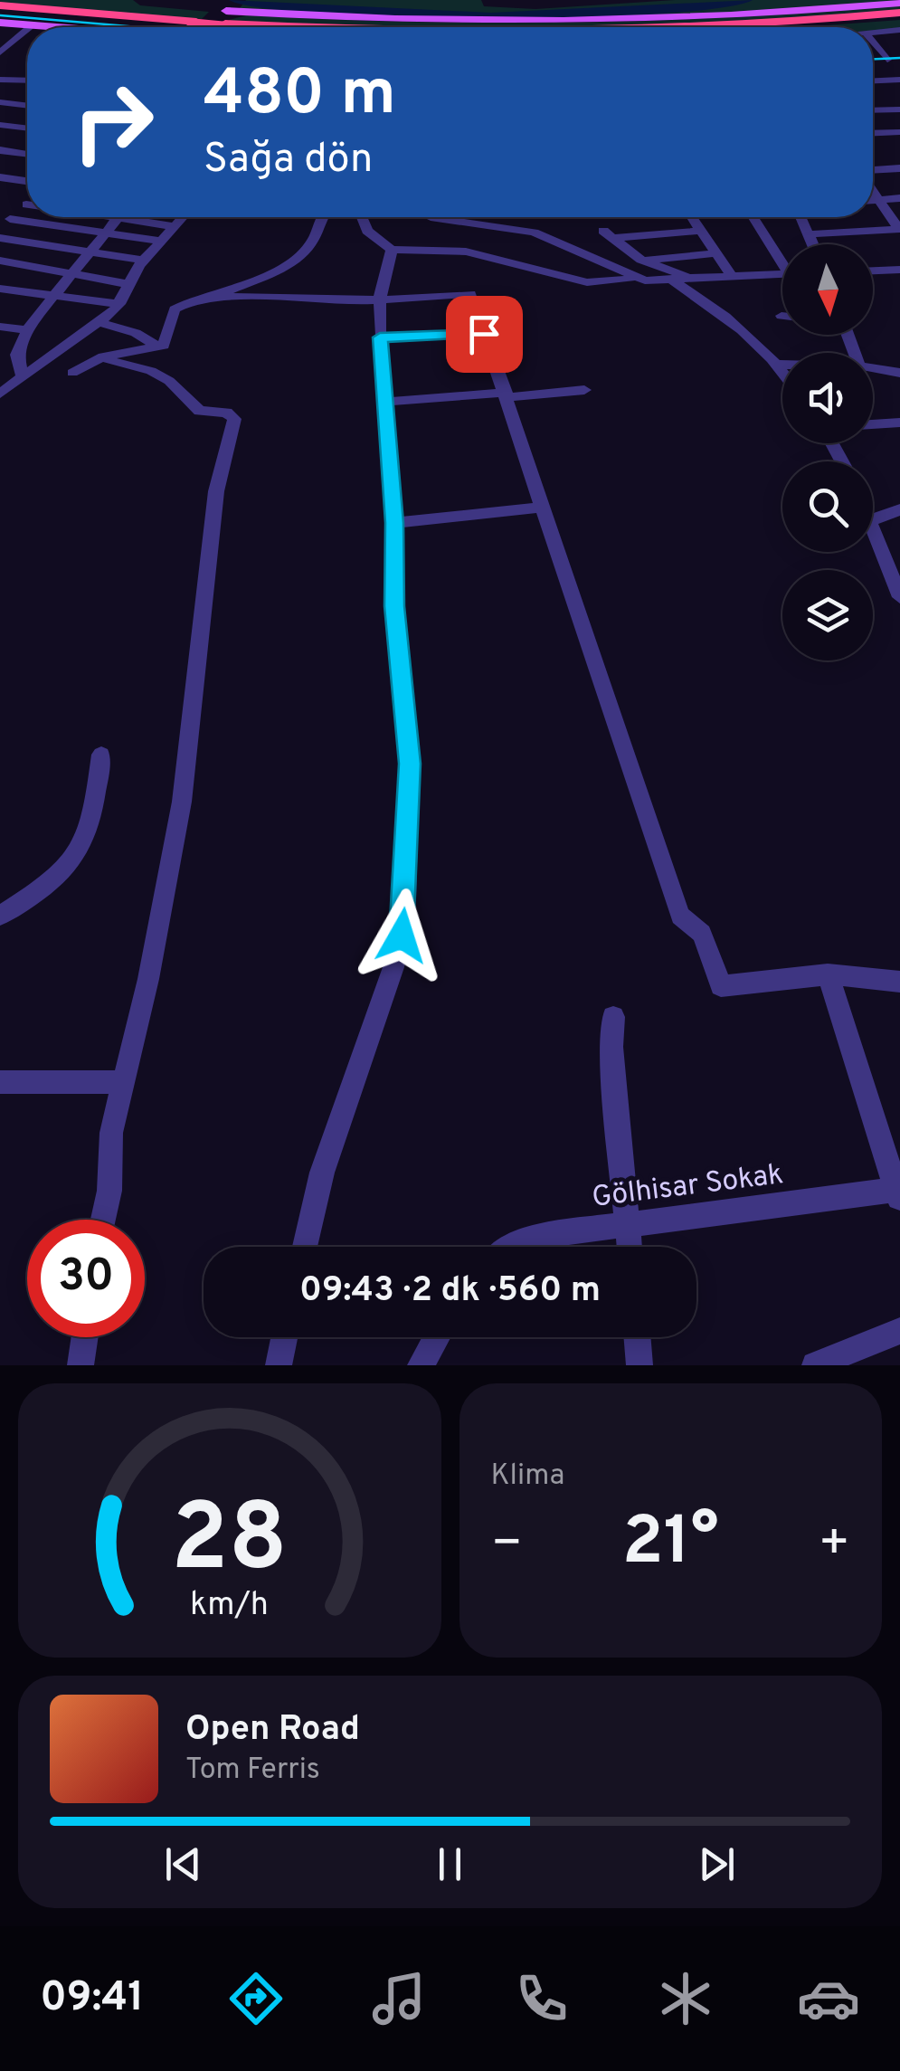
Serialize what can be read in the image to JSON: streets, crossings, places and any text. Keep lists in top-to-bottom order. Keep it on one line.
{"streets":{"street":["Gölhisar Sokak"]},"north":"bottom","page":{"turn":["480 m","Sağa dön"],"limit":"30","trip":"09:43 · 2 dk · 560 m","tile":"Klima","heat":["−","21°","+"],"song":["Open Road","Tom Ferris"],"tabs":"09:41","gauge":["28","km/h"]}}
